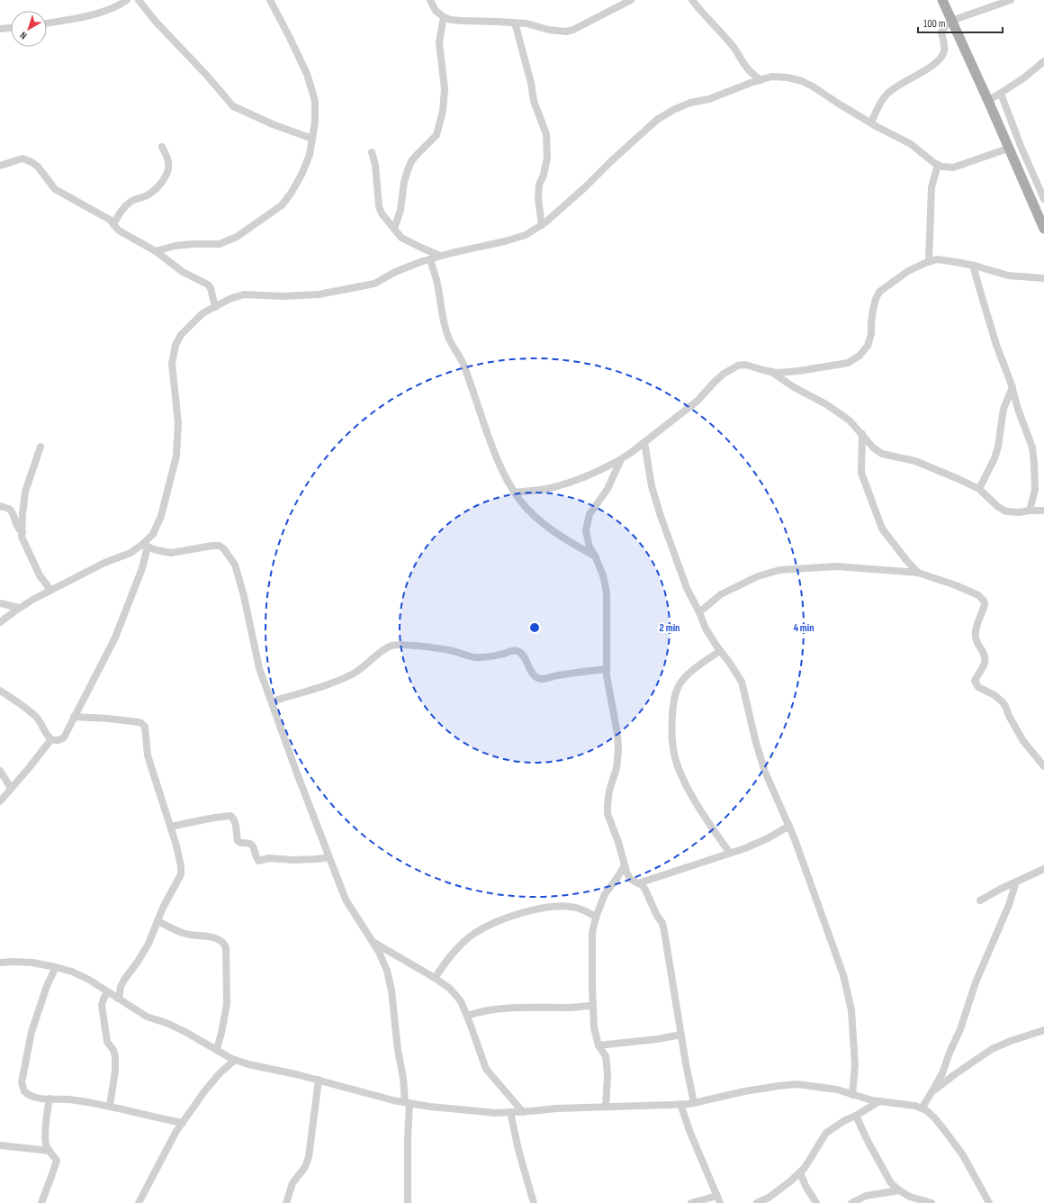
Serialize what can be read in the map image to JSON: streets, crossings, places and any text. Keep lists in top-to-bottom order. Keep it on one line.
{"scale_bar":"100 m","north":"bottom left","rings":["2 min","4 min"]}
